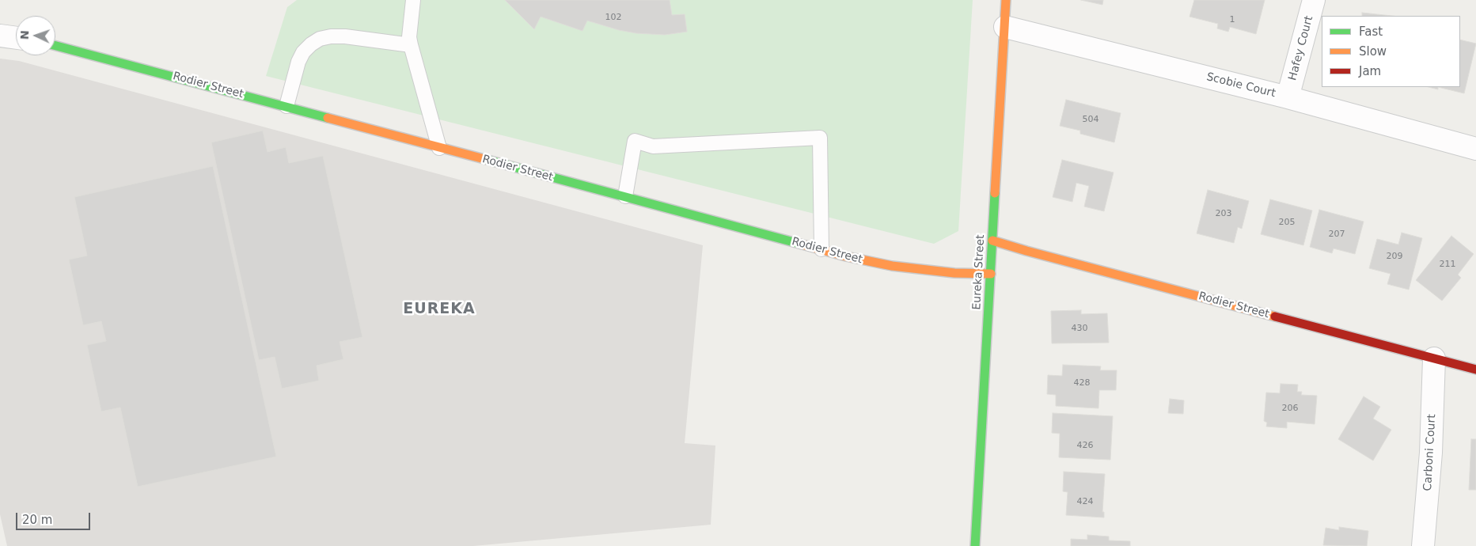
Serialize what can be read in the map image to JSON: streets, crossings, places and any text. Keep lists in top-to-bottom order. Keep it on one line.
{"streets":{"street":["Hafey Court","Rodier Street","Scobie Court","Eureka Street","Carboni Court"]},"crossings":[["Hafey Court","Scobie Court"],["Rodier Street","Eureka Street"],["Rodier Street","Carboni Court"],["Scobie Court","Eureka Street"]],"districts":["EUREKA"],"house_numbers":["102","1","504","203","205","207","209","211","430","428","206","426","424"],"legend":["Fast","Slow","Jam"],"scale_bar":"20 m","north":"left"}
